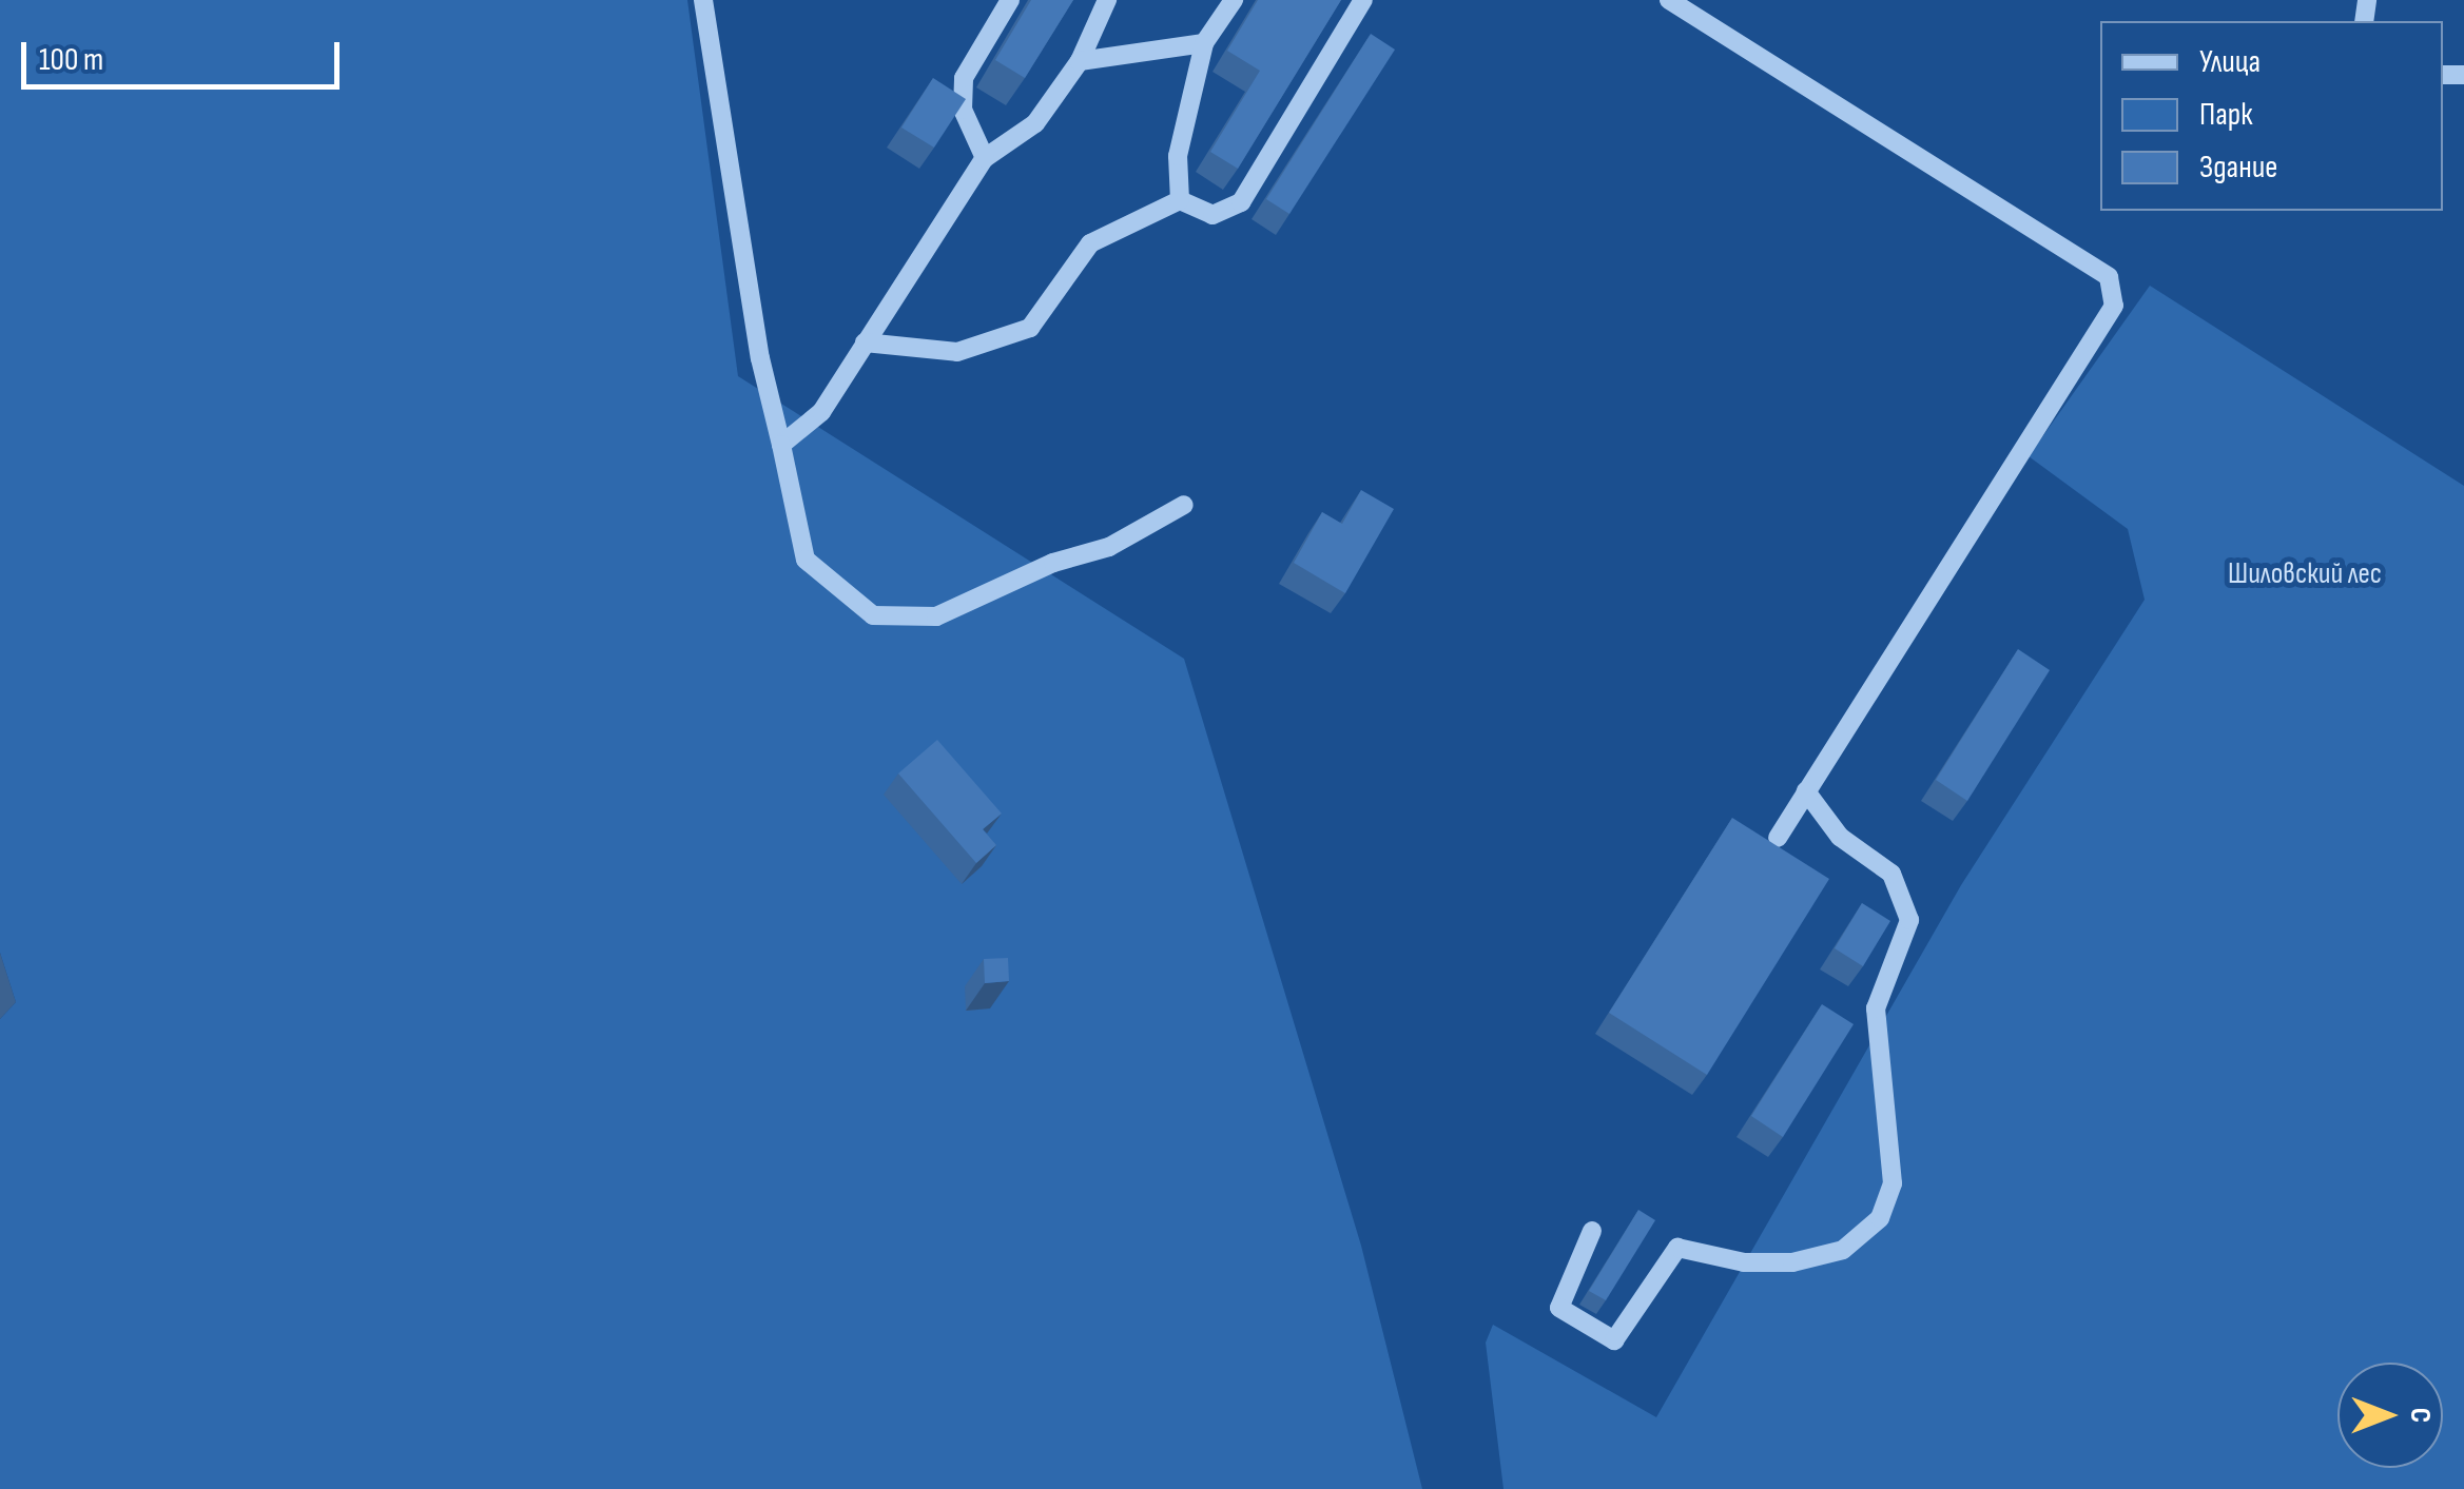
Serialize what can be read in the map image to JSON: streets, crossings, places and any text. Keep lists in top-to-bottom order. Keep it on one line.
{"parks":["Шиловский лес"],"legend":["Улица","Парк","Здание"],"scale_bar":"100 m","north":"right"}
